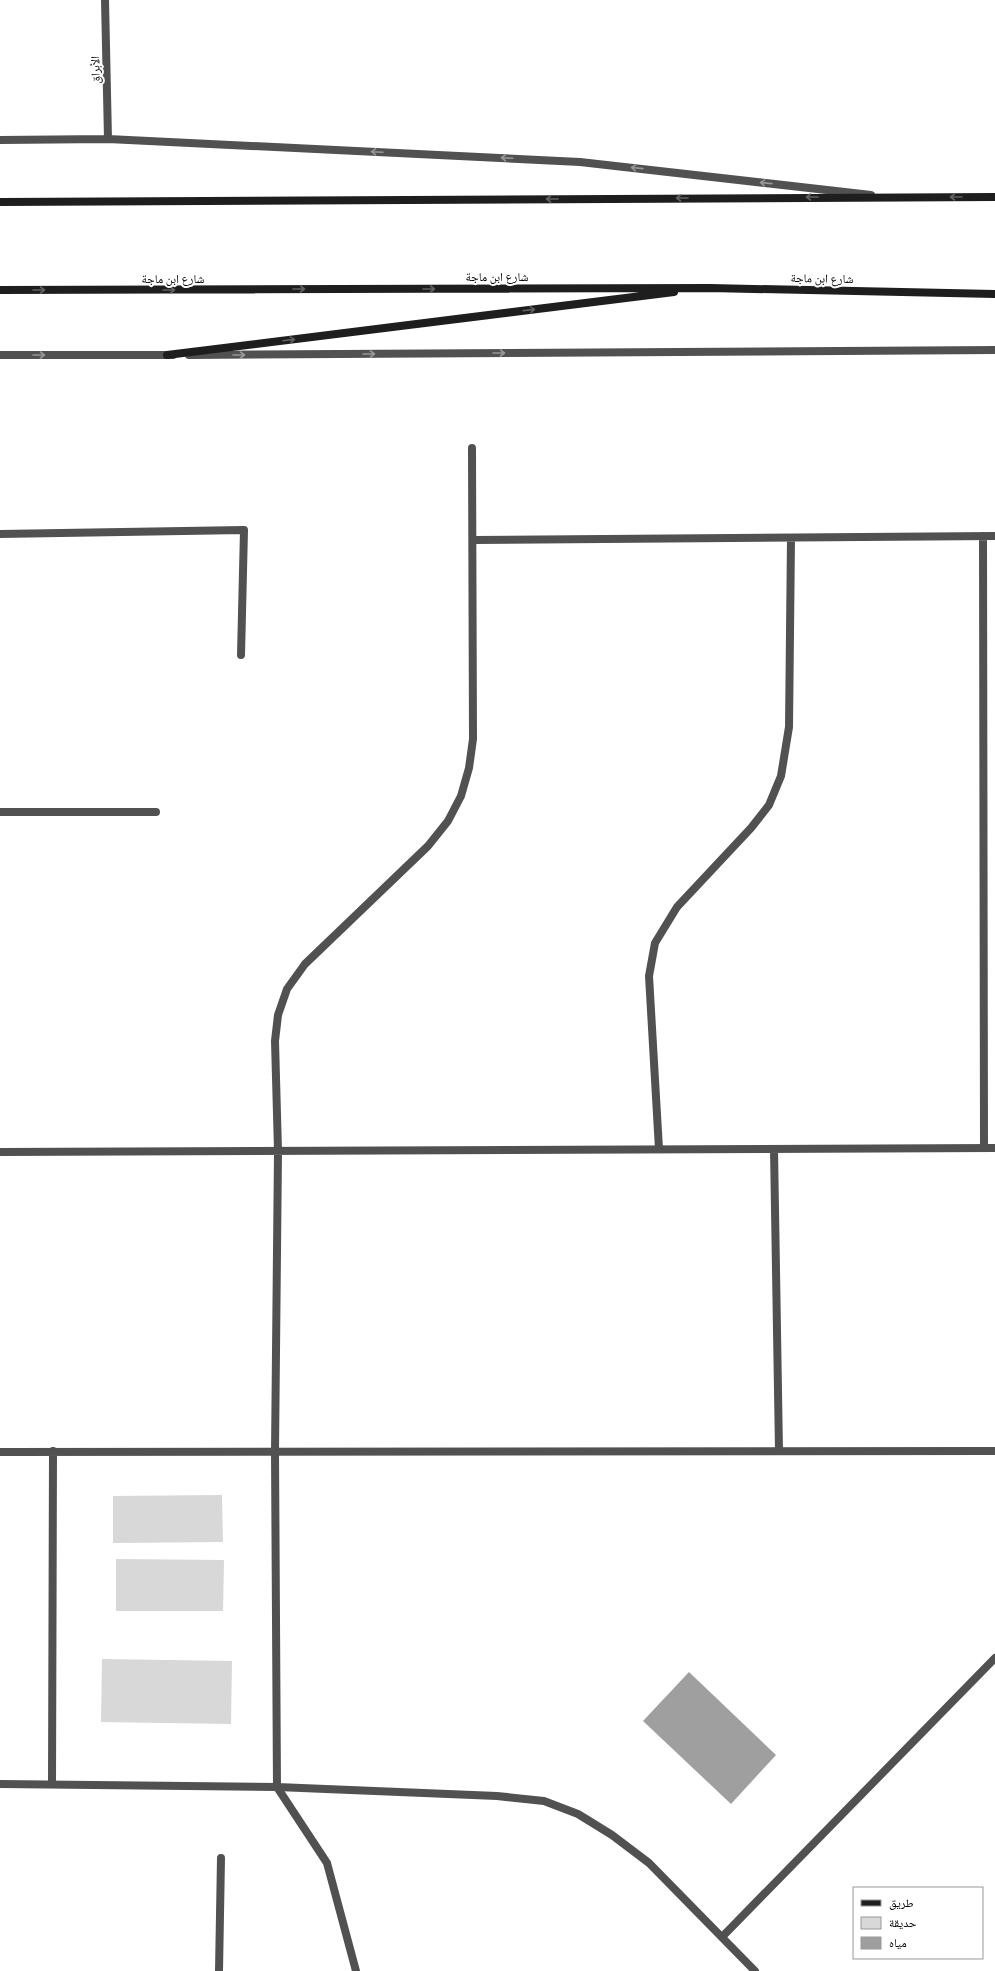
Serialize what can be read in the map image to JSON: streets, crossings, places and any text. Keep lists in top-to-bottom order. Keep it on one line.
{"streets":{"main road":["شارع ابن ماجة"],"street":["الأبراق"]},"legend":["طريق","حديقة","مياه"]}
